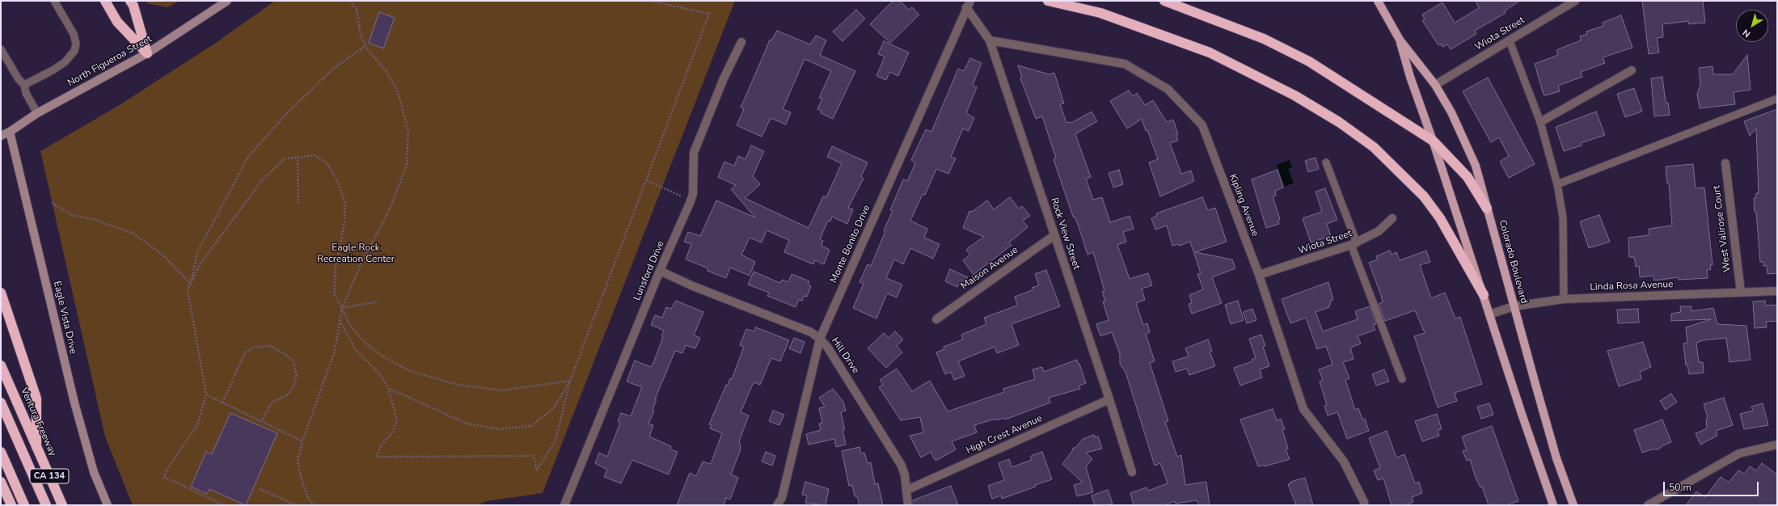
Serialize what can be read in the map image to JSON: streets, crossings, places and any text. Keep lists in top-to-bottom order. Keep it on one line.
{"streets":{"highway":["Ventura Freeway","CA 134"],"main road":["Colorado Boulevard"],"street":["Wiota Street","North Figueroa Street","Kipling Avenue","West Valirose Court","Rock View Street","Monte Bonito Drive","Maison Avenue","Lunsford Drive","Linda Rosa Avenue","Eagle Vista Drive","Hill Drive","High Crest Avenue"]},"crossings":[["Wiota Street","Kipling Avenue"],["Wiota Street","Colorado Boulevard"],["North Figueroa Street","Eagle Vista Drive"],["Kipling Avenue","Rock View Street"],["West Valirose Court","Linda Rosa Avenue"],["Rock View Street","Monte Bonito Drive"],["Rock View Street","Maison Avenue"],["Rock View Street","High Crest Avenue"],["Monte Bonito Drive","Hill Drive"],["Colorado Boulevard","Linda Rosa Avenue"],["Lunsford Drive","Hill Drive"],["Hill Drive","High Crest Avenue"]],"parks":["Eagle Rock Recreation Center"],"scale_bar":"50 m","north":"bottom left"}
